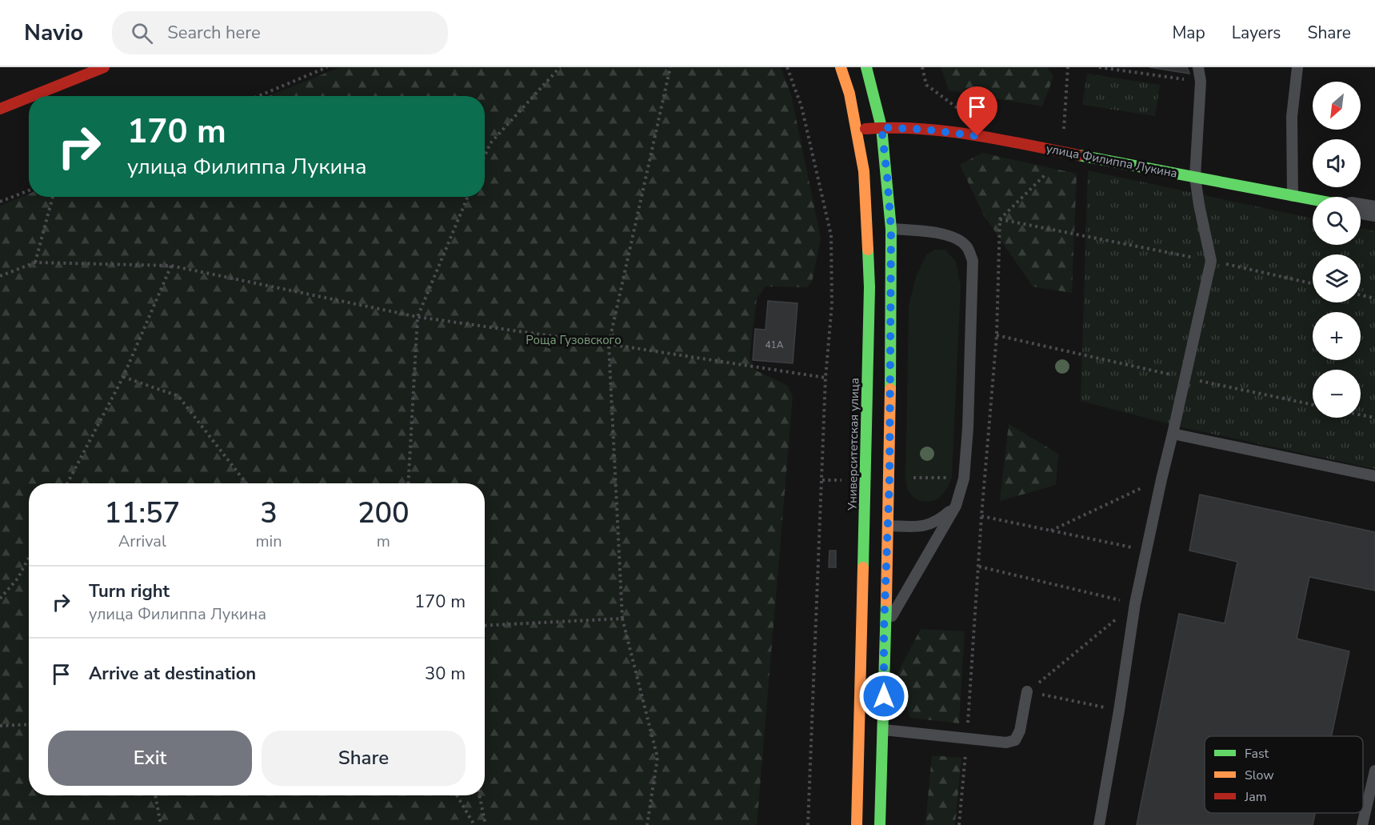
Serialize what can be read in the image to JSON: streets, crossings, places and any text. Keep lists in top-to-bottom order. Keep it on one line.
{"streets":{"main road":["улица Филиппа Лукина","Университетская улица"]},"crossings":[["улица Филиппа Лукина","Университетская улица"]],"parks":["Роща Гузовского"],"house_numbers":["41А"],"legend":["Fast","Slow","Jam"],"north":"bottom left","page":{"header":"Navio","search":"Search here","nav":["Map","Layers","Share"],"map_buttons":["+","−"],"turn":["170 m","улица Филиппа Лукина"],"eta":["11:57","Arrival","3","min","200","m"],"list":[{"name":"Turn right","note":"улица Филиппа Лукина","value":"170 m"},{"name":"Arrive at destination","value":"30 m"}],"buttons":["Exit","Share"]}}
